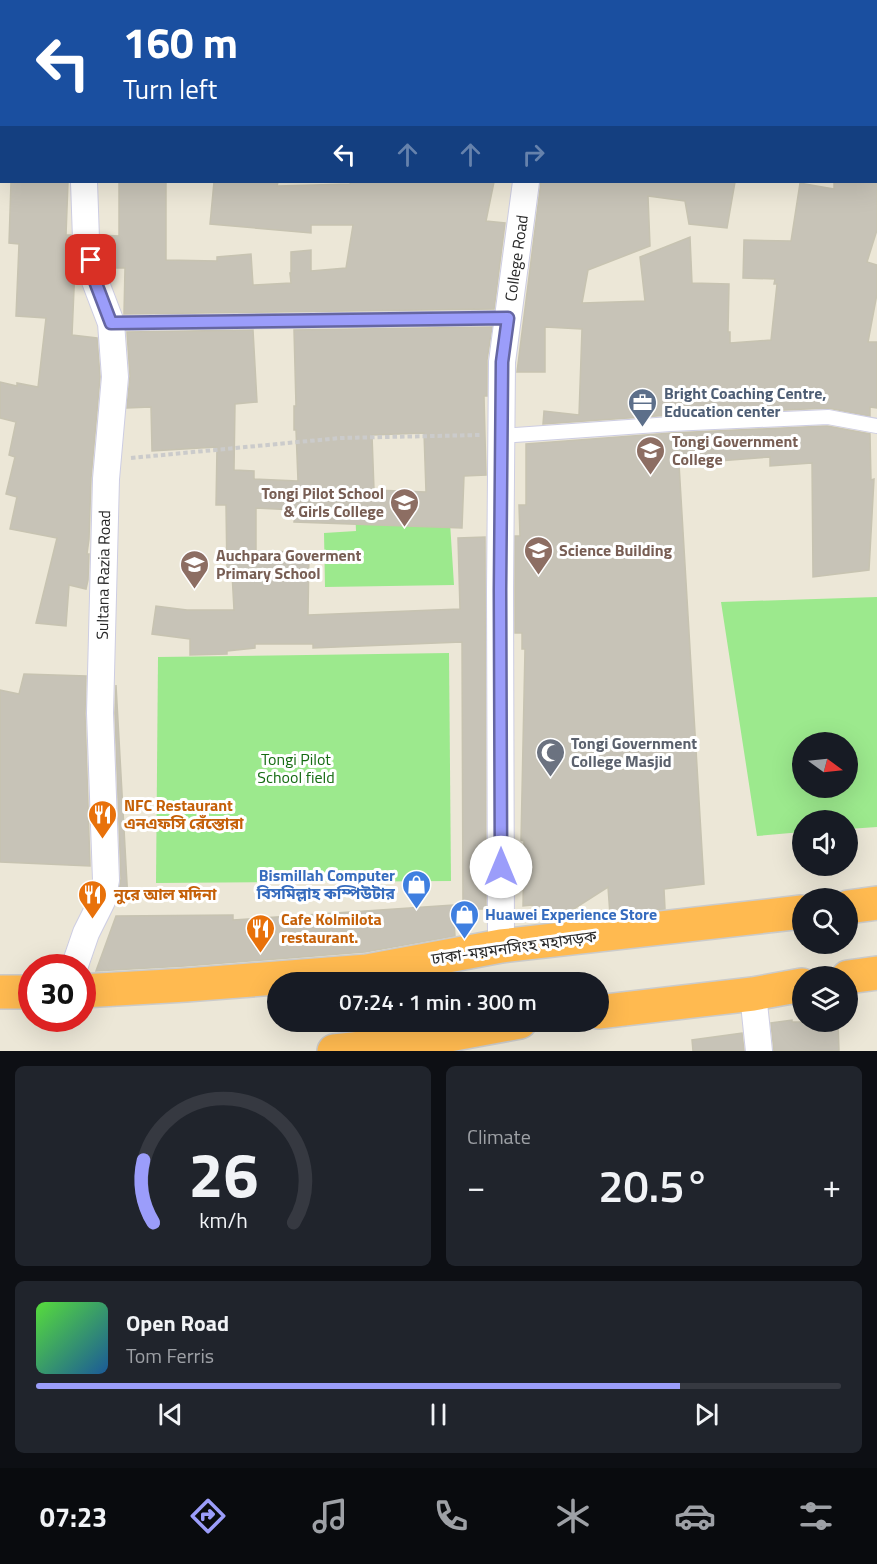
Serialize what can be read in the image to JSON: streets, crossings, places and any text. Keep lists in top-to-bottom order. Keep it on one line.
{"streets":{"highway":["ঢাকা-ময়মনসিংহ মহাসড়ক"],"street":["College Road","Sultana Razia Road"]},"crossings":[["College Road","ঢাকা-ময়মনসিংহ মহাসড়ক"]],"parks":["Tongi Pilot School field"],"places":{"office":["Bright Coaching Centre, Education center"],"school or university":["Tongi Government College","Tongi Pilot School & Girls College","Science Building","Auchpara Goverment Primary School"],"mosque":["Tongi Government College Masjid"],"restaurant":["NFC Restaurant এনএফসি রেঁস্তোরা","নুরে আল মদিনা","Cafe Kolmilota restaurant."],"shop":["Bismillah Computer বিসমিল্লাহ কম্পিউটার","Huawei Experience Store"]},"north":"right","page":{"turn":["160 m","Turn left"],"limit":"30","trip":"07:24 · 1 min · 300 m","tile":"Climate","heat":["−","20.5°","+"],"song":["Open Road","Tom Ferris"],"tabs":"07:23","gauge":["26","km/h"]}}
